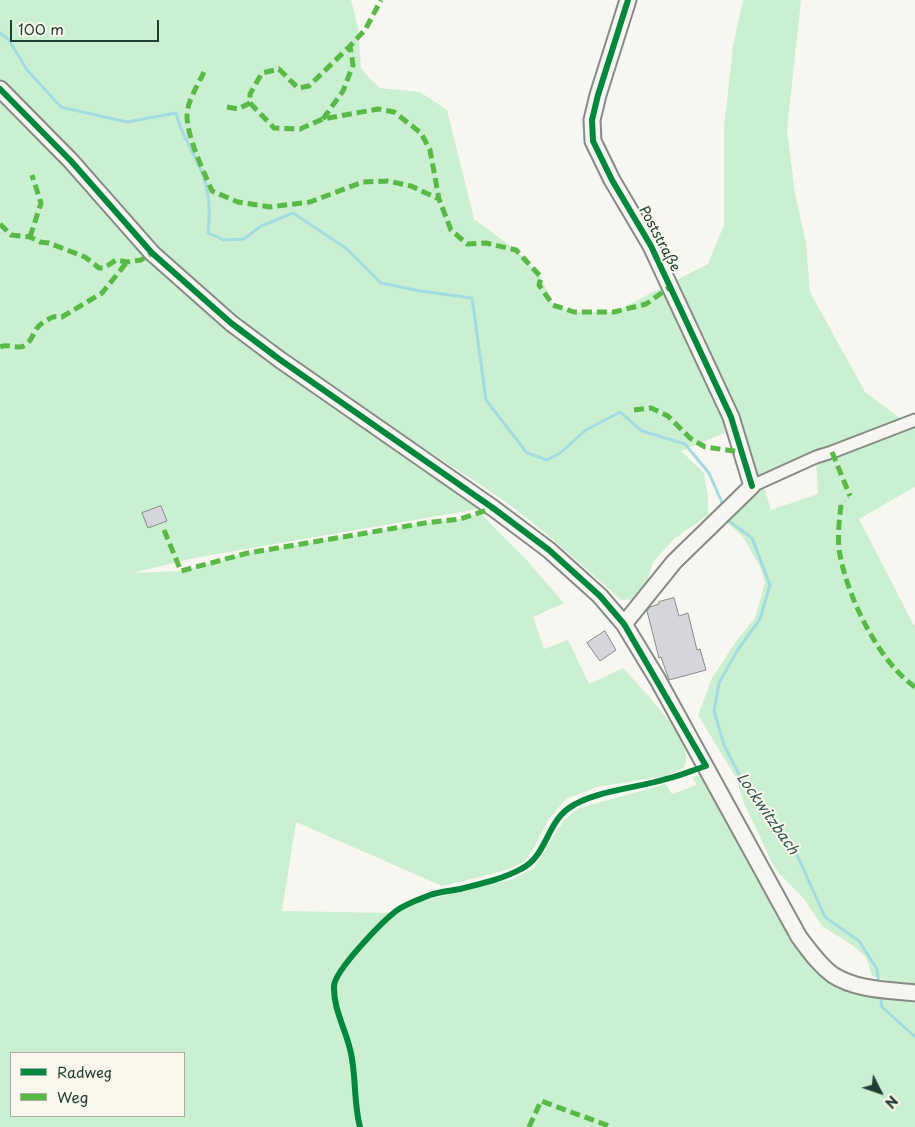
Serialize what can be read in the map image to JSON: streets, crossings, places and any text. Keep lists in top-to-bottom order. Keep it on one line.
{"streets":{"main road":["Poststraße"]},"water":["Lockwitzbach"],"legend":["Radweg","Weg"],"scale_bar":"100 m","north":"bottom right"}
